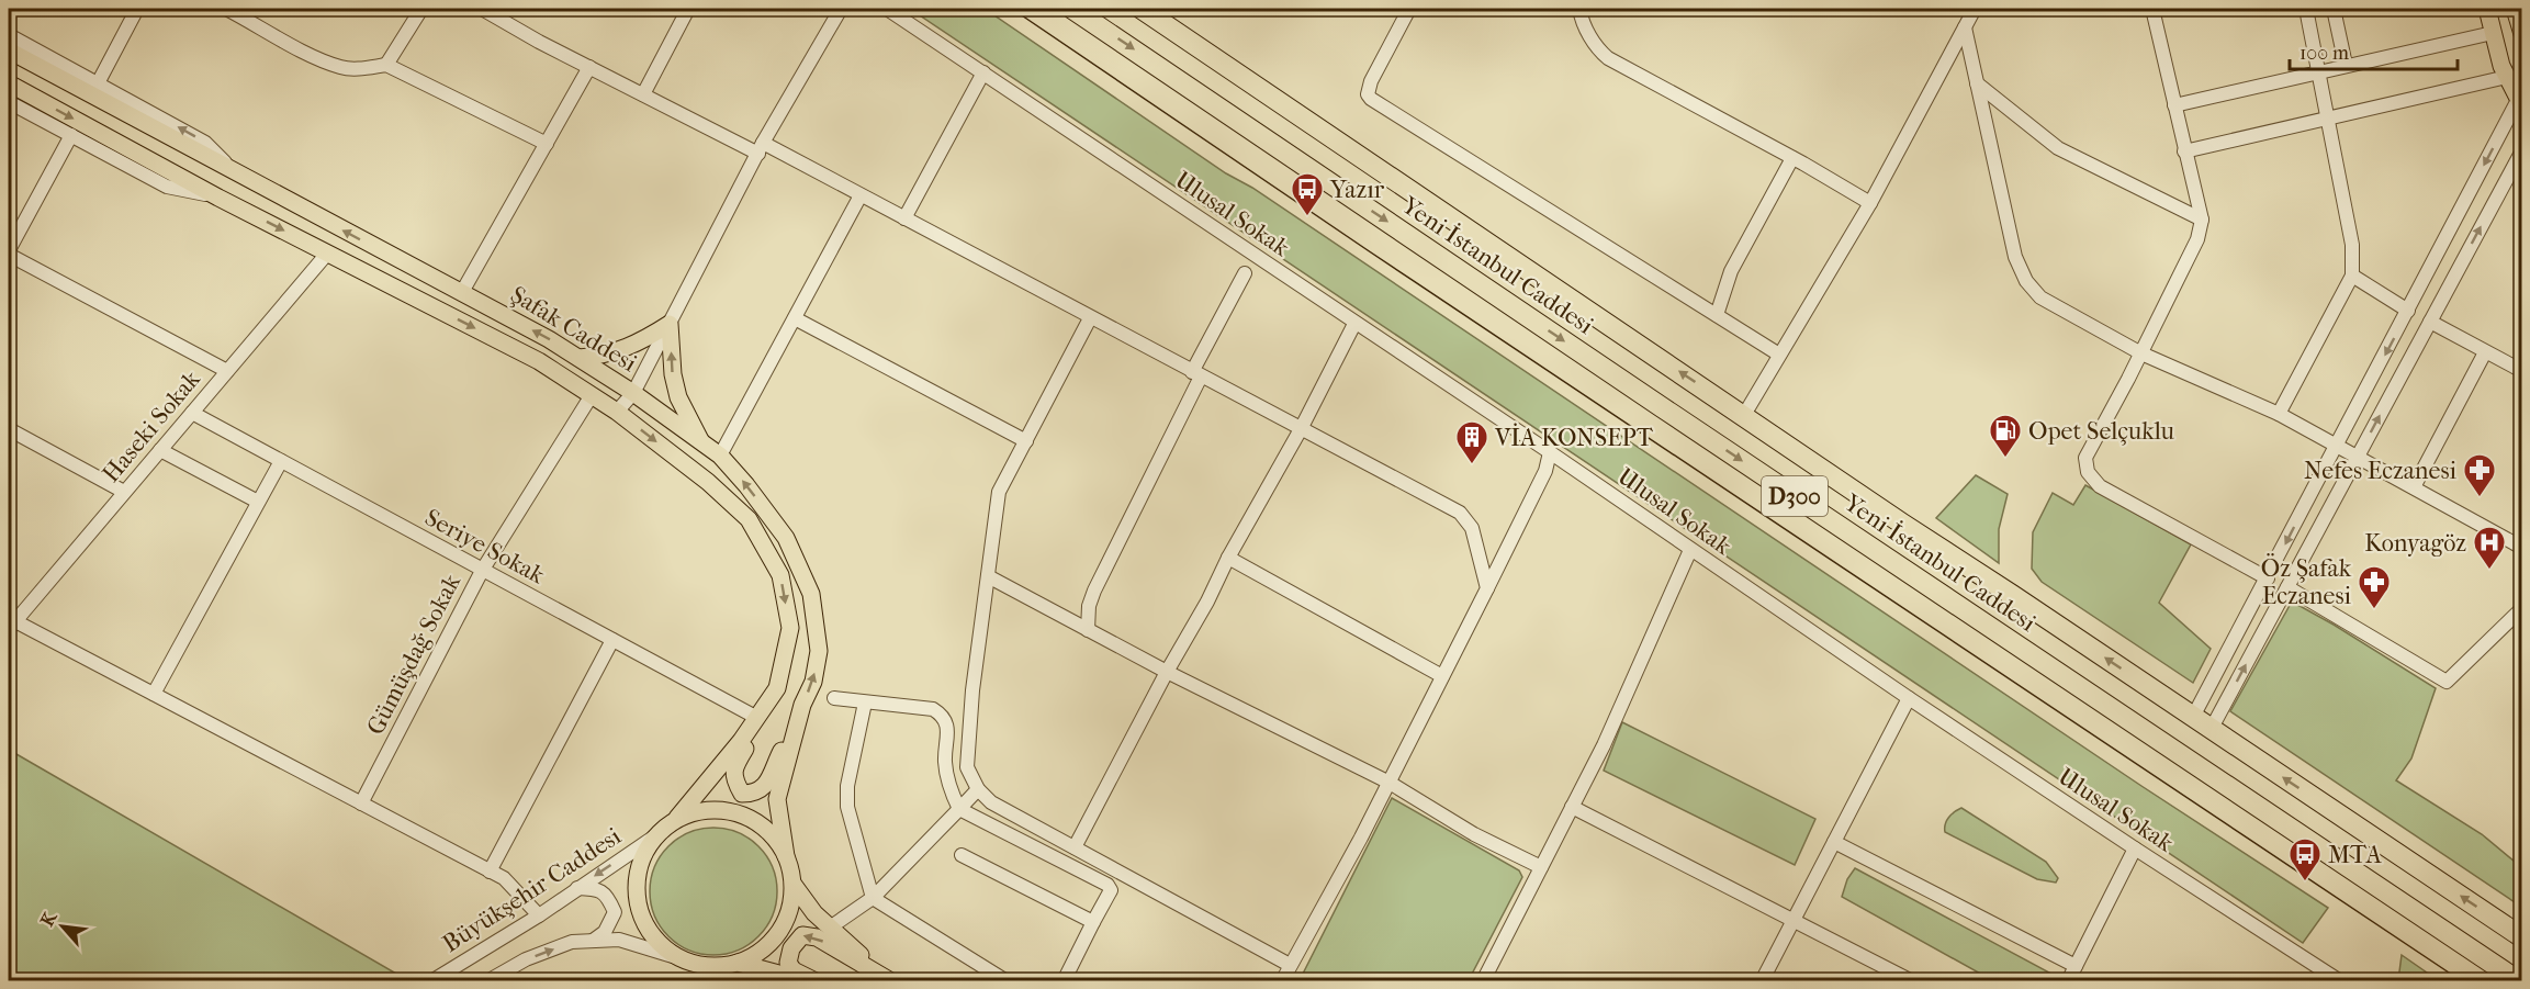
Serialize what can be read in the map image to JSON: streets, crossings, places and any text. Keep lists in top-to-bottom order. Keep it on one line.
{"streets":{"highway":["Yeni İstanbul Caddesi","D300"],"main road":["Şafak Caddesi"],"street":["Ulusal Sokak","Haseki Sokak","Seriye Sokak","Gümüşdağ Sokak","Büyükşehir Caddesi"]},"crossings":[["Şafak Caddesi","Haseki Sokak"],["Şafak Caddesi","Seriye Sokak"],["Şafak Caddesi","Gümüşdağ Sokak"],["Şafak Caddesi","Büyükşehir Caddesi"],["Haseki Sokak","Seriye Sokak"],["Seriye Sokak","Gümüşdağ Sokak"]],"one_way":["Büyükşehir Caddesi"],"places":{"bus stop":["Yazır","MTA"],"fuel station":["Opet Selçuklu"],"building":["VİA KONSEPT"],"pharmacy":["Nefes Eczanesi","Öz Şafak Eczanesi"],"hospital":["Konyagöz"]},"scale_bar":"100 m","north":"top left"}
